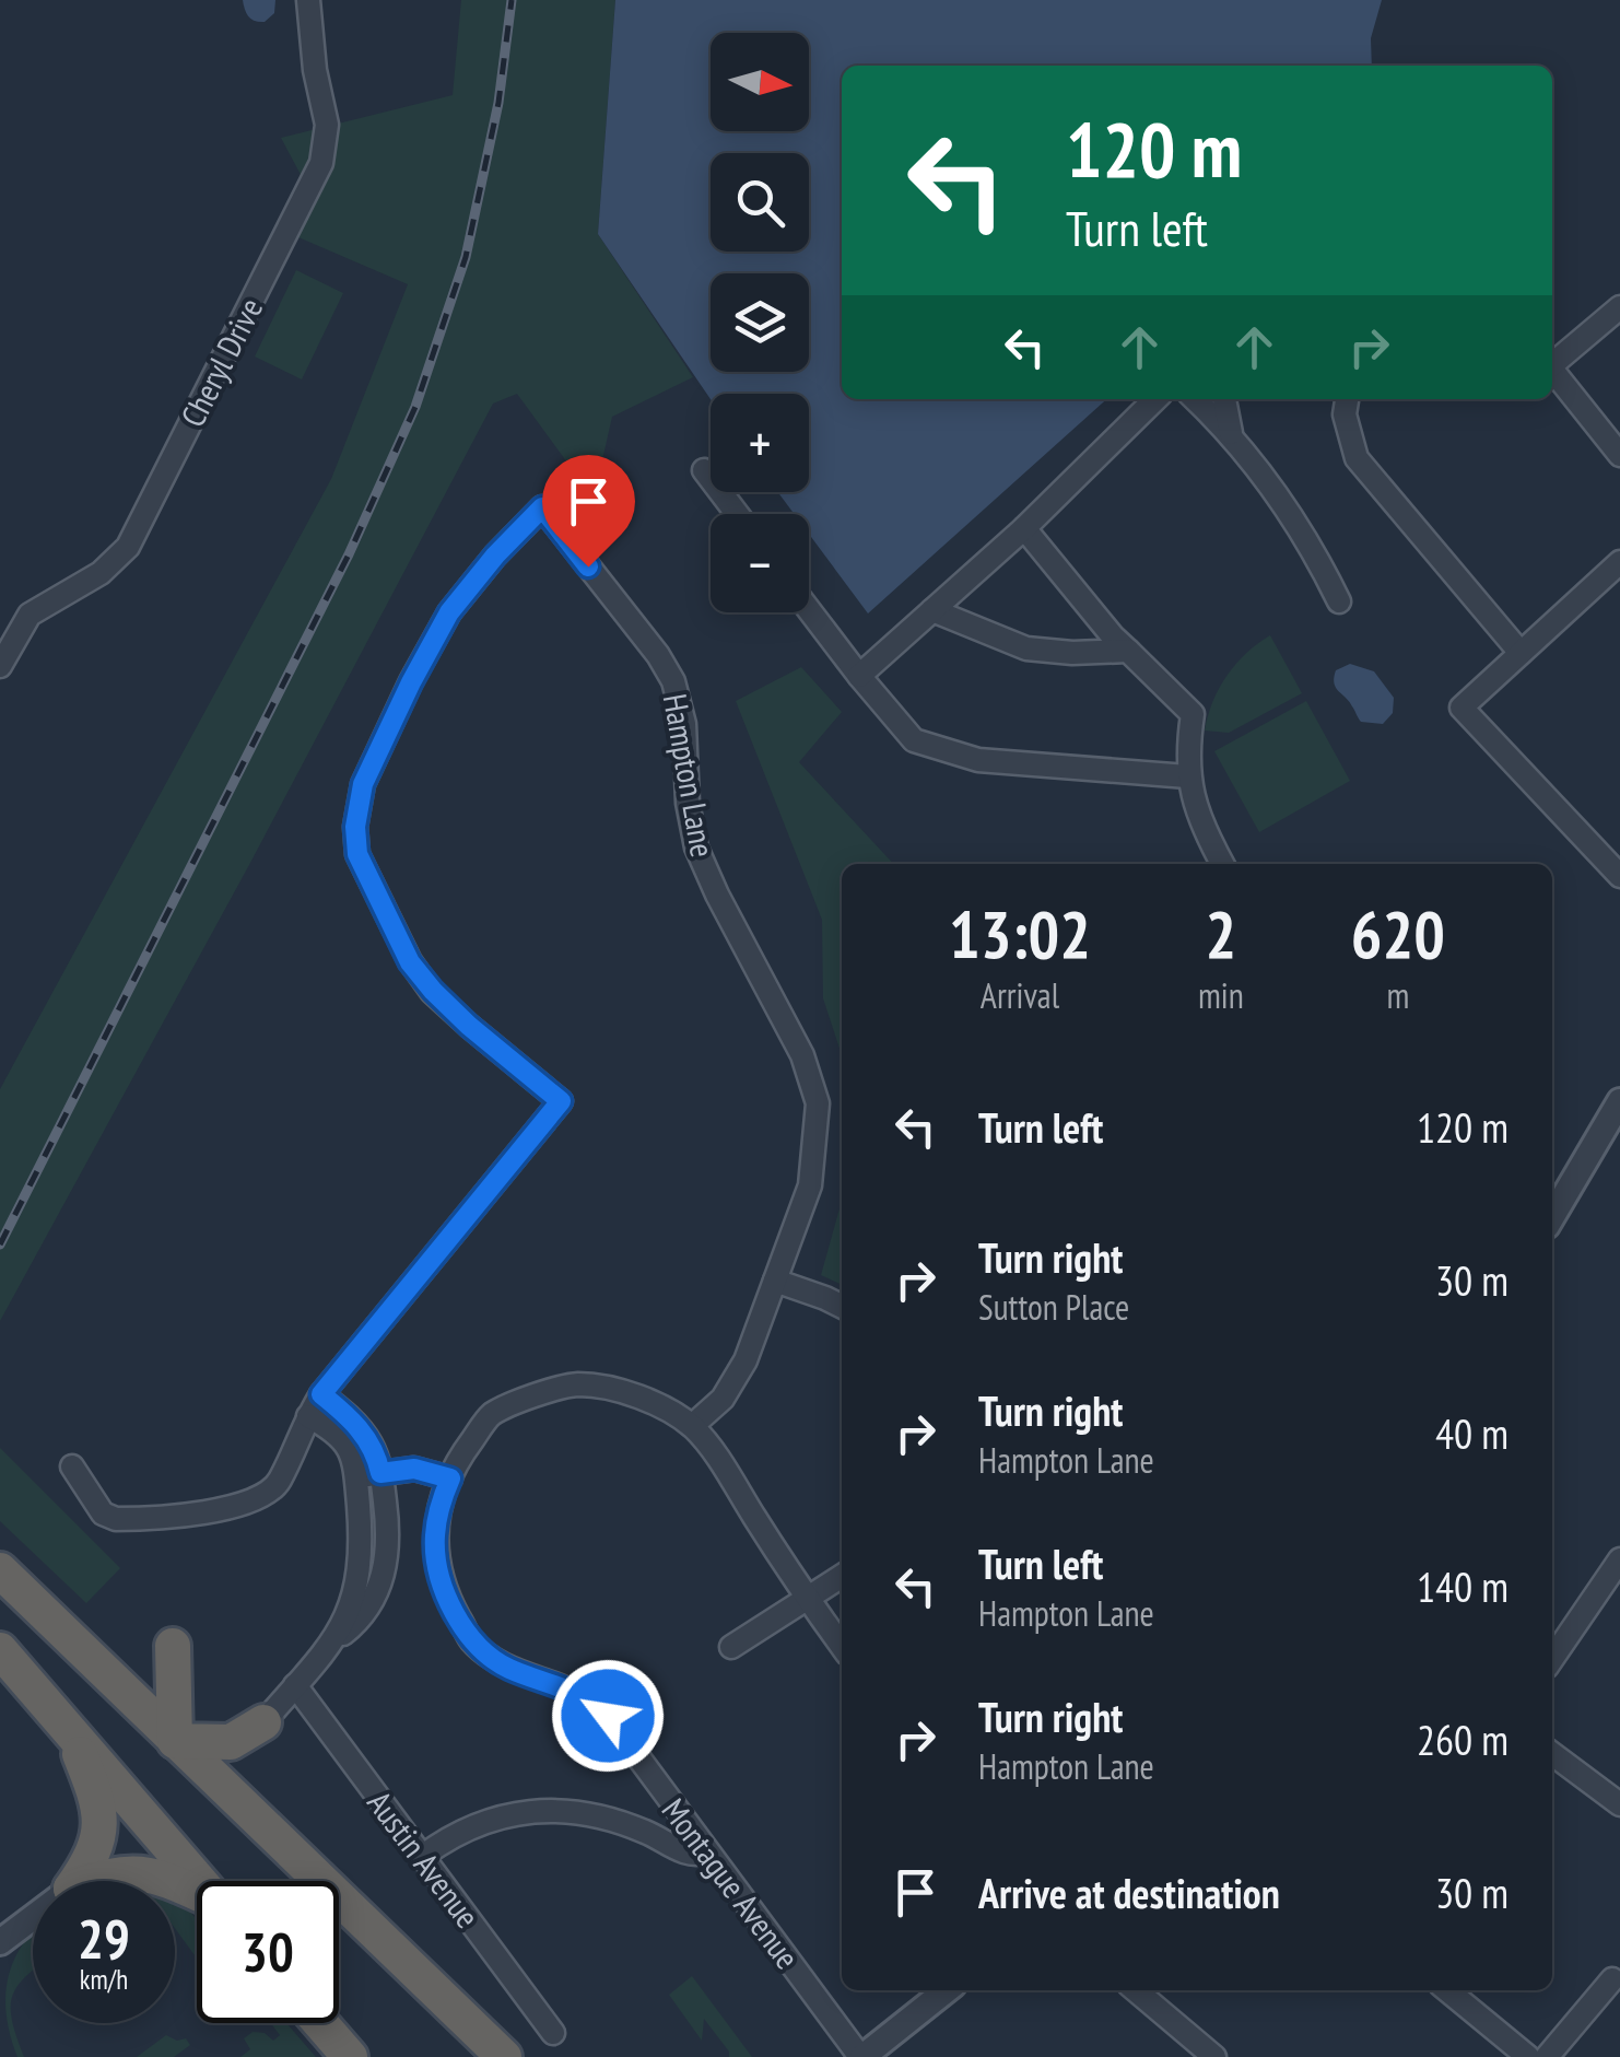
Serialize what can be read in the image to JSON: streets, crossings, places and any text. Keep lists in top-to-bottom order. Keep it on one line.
{"streets":{"street":["Cheryl Drive","Hampton Lane","Austin Avenue","Montague Avenue"]},"north":"right","page":{"map_buttons":["+","−"],"turn":["120 m","Turn left"],"eta":["13:02","Arrival","2","min","620","m"],"list":[{"name":"Turn left","value":"120 m"},{"name":"Turn right","note":"Sutton Place","value":"30 m"},{"name":"Turn right","note":"Hampton Lane","value":"40 m"},{"name":"Turn left","note":"Hampton Lane","value":"140 m"},{"name":"Turn right","note":"Hampton Lane","value":"260 m"},{"name":"Arrive at destination","value":"30 m"}],"speed":"29 km/h","limit":"30"}}
